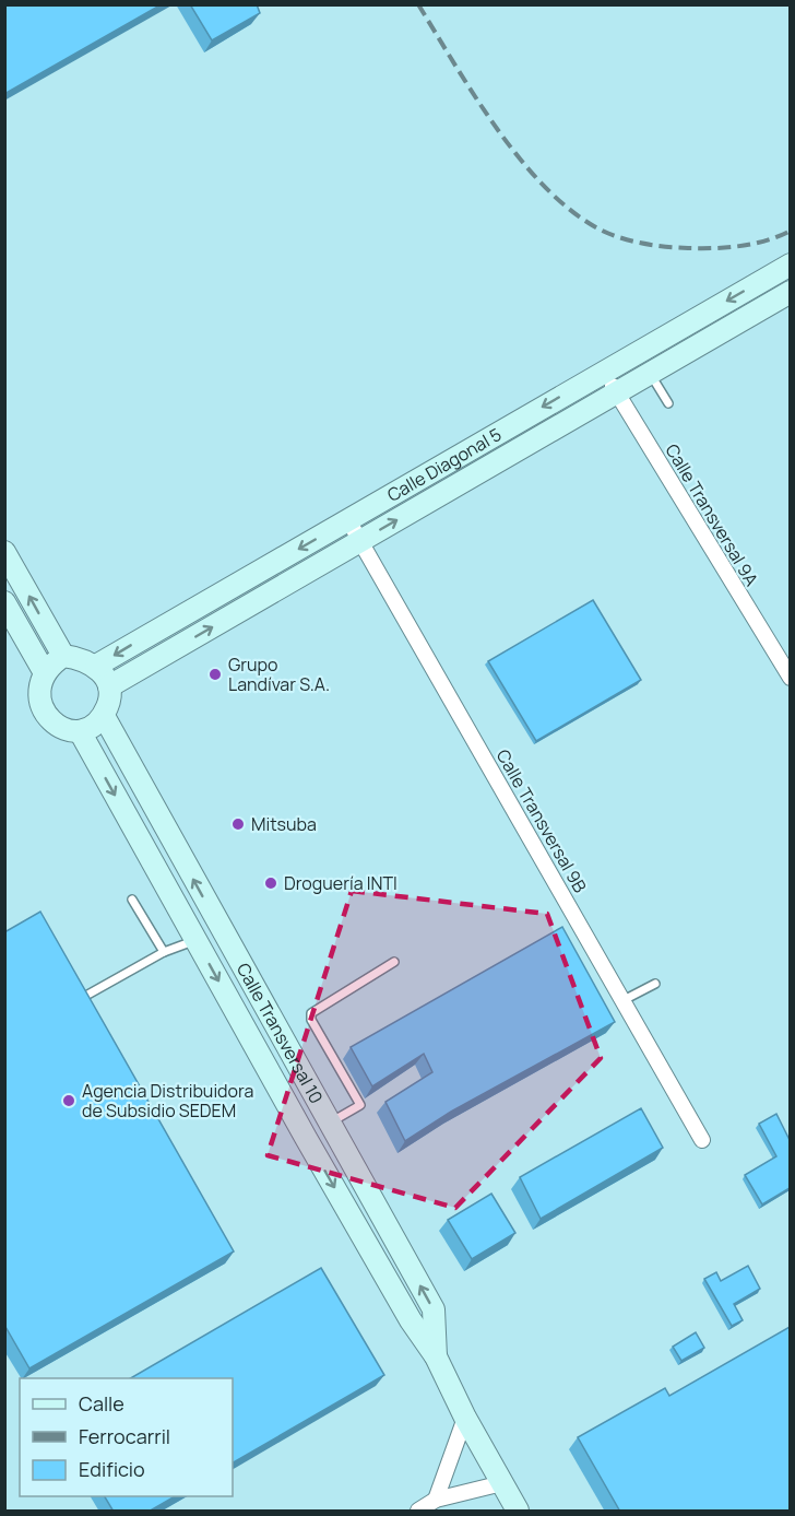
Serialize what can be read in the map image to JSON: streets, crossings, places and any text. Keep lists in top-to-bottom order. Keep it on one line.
{"streets":{"main road":["Calle Diagonal 5","Calle Transversal 10"],"street":["Calle Transversal 9A","Calle Transversal 9B"]},"crossings":[["Calle Diagonal 5","Calle Transversal 9A"],["Calle Diagonal 5","Calle Transversal 9B"],["Calle Diagonal 5","Calle Transversal 10"]],"places":["Grupo Landívar S.A.","Mitsuba","Droguería INTI","Agencia Distribuidora de Subsidio SEDEM"],"legend":["Calle","Ferrocarril","Edificio"]}
